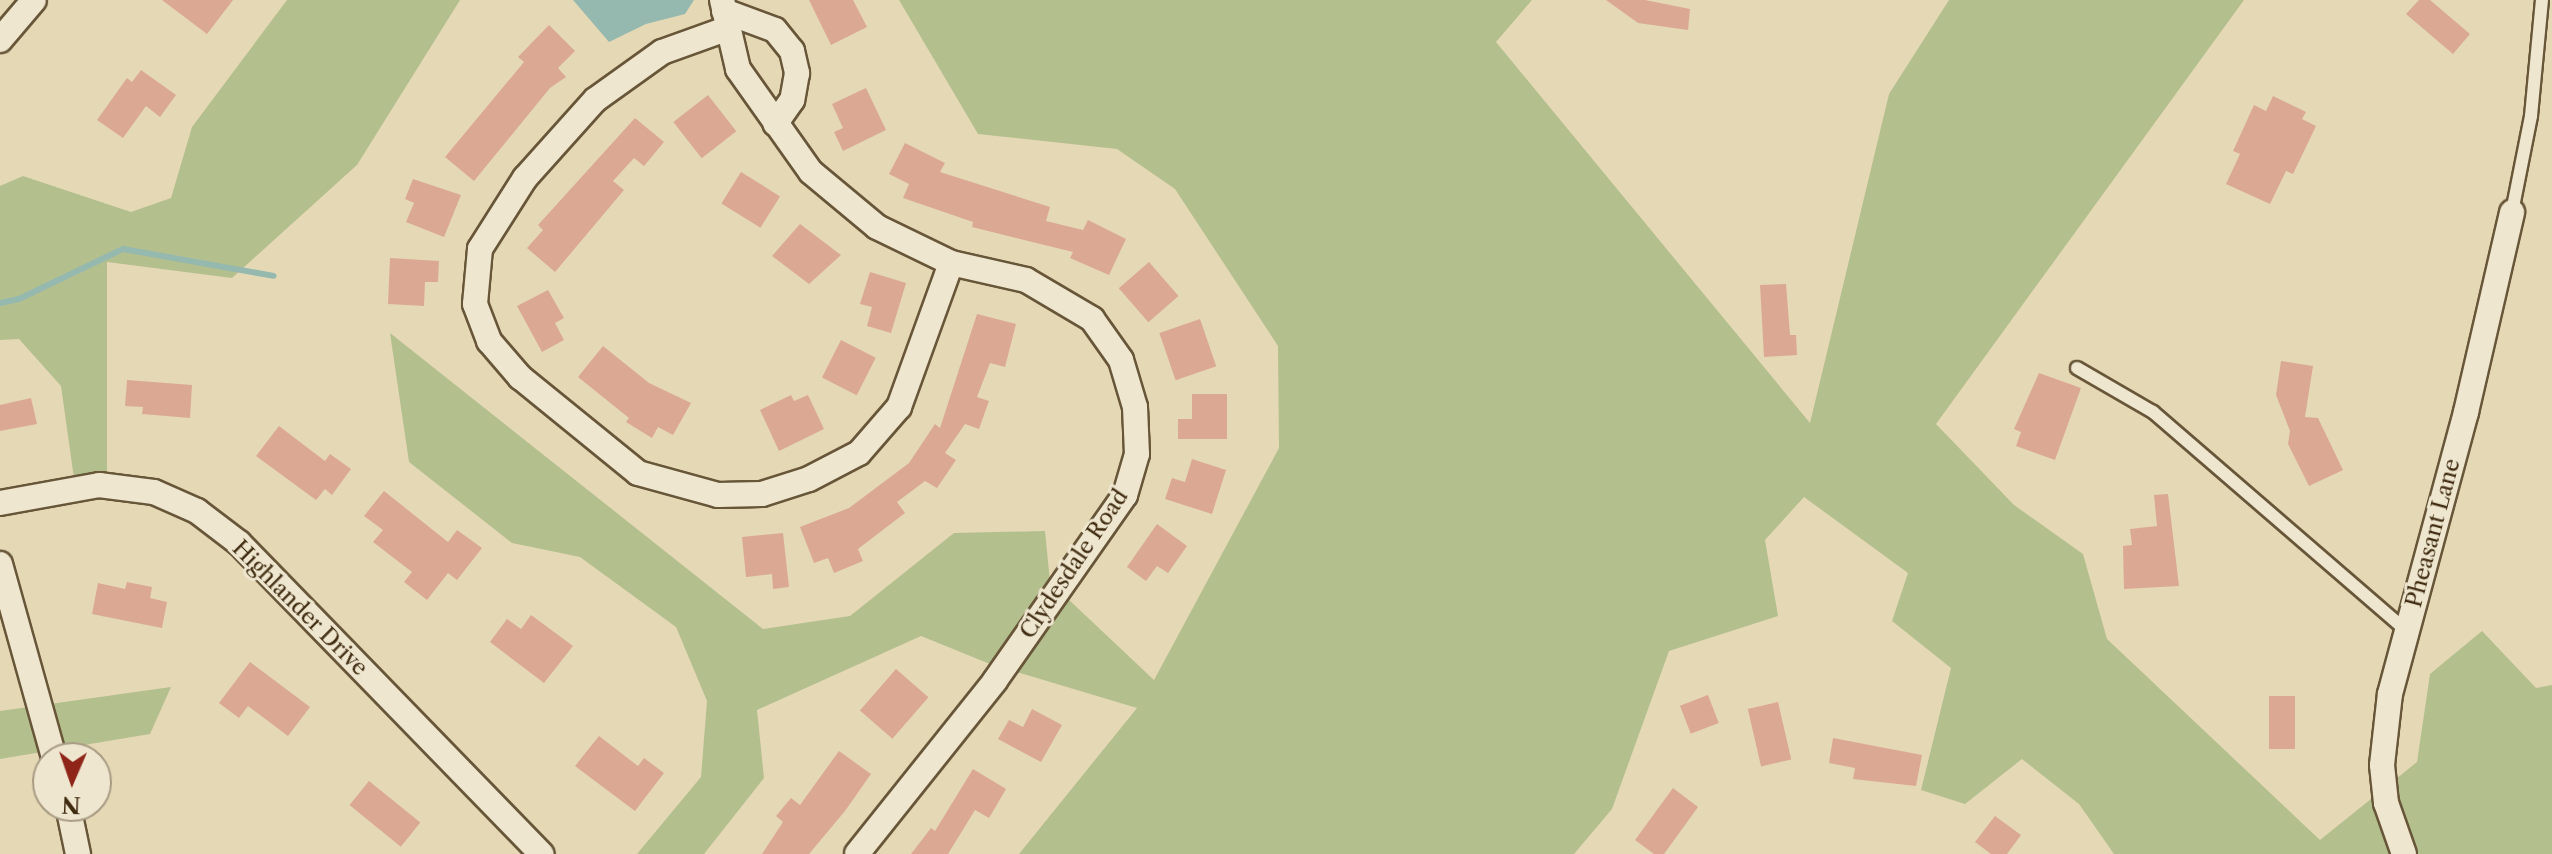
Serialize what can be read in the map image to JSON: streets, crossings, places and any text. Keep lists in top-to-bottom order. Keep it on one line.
{"streets":{"street":["Pheasant Lane","Clydesdale Road","Highlander Drive"]},"north":"bottom"}
